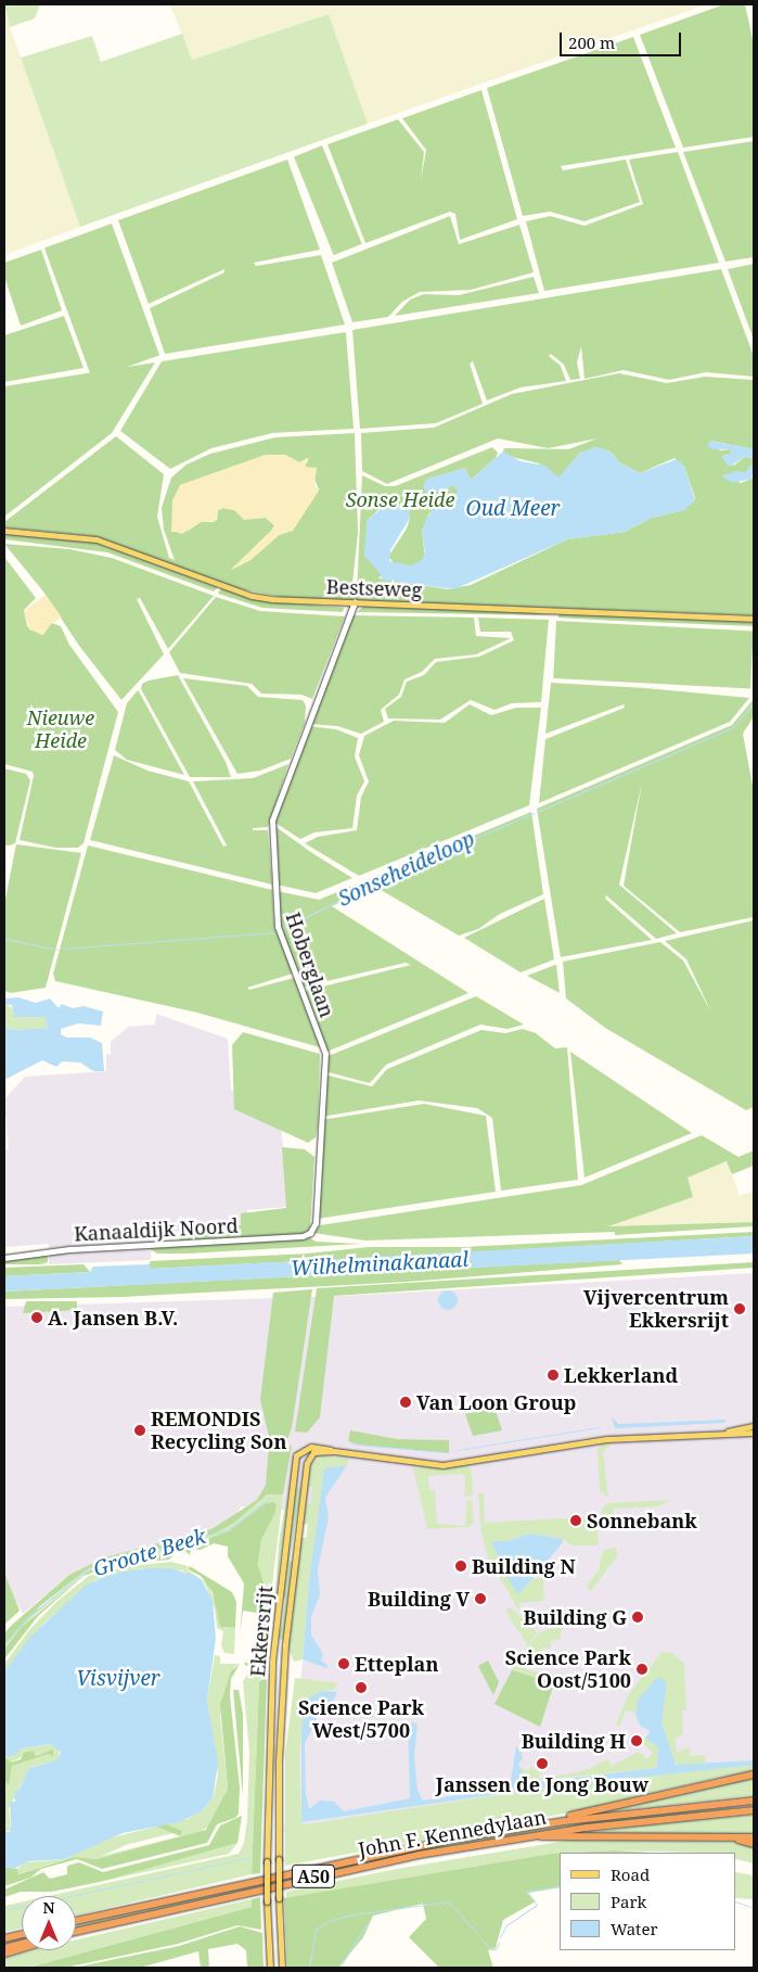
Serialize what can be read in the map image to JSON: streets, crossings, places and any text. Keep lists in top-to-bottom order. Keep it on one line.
{"streets":{"highway":["John F. Kennedylaan","A50"],"main road":["Bestseweg","Ekkersrijt"],"street":["Hoberglaan","Kanaaldijk Noord"]},"crossings":[["Bestseweg","Hoberglaan"],["Hoberglaan","Kanaaldijk Noord"],["John F. Kennedylaan","A50"]],"water":["Oud Meer","Sonseheideloop","Wilhelminakanaal","Groote Beek","Visvijver"],"parks":["Sonse Heide","Nieuwe Heide"],"places":["Vijvercentrum Ekkersrijt","A. Jansen B.V.","Lekkerland","Van Loon Group","REMONDIS Recycling Son","Sonnebank","Building N","Building V","Building G","Etteplan","Science Park Oost/5100","Science Park West/5700","Building H","Janssen de Jong Bouw"],"legend":["Road","Park","Water"],"scale_bar":"200 m","north":"top"}
